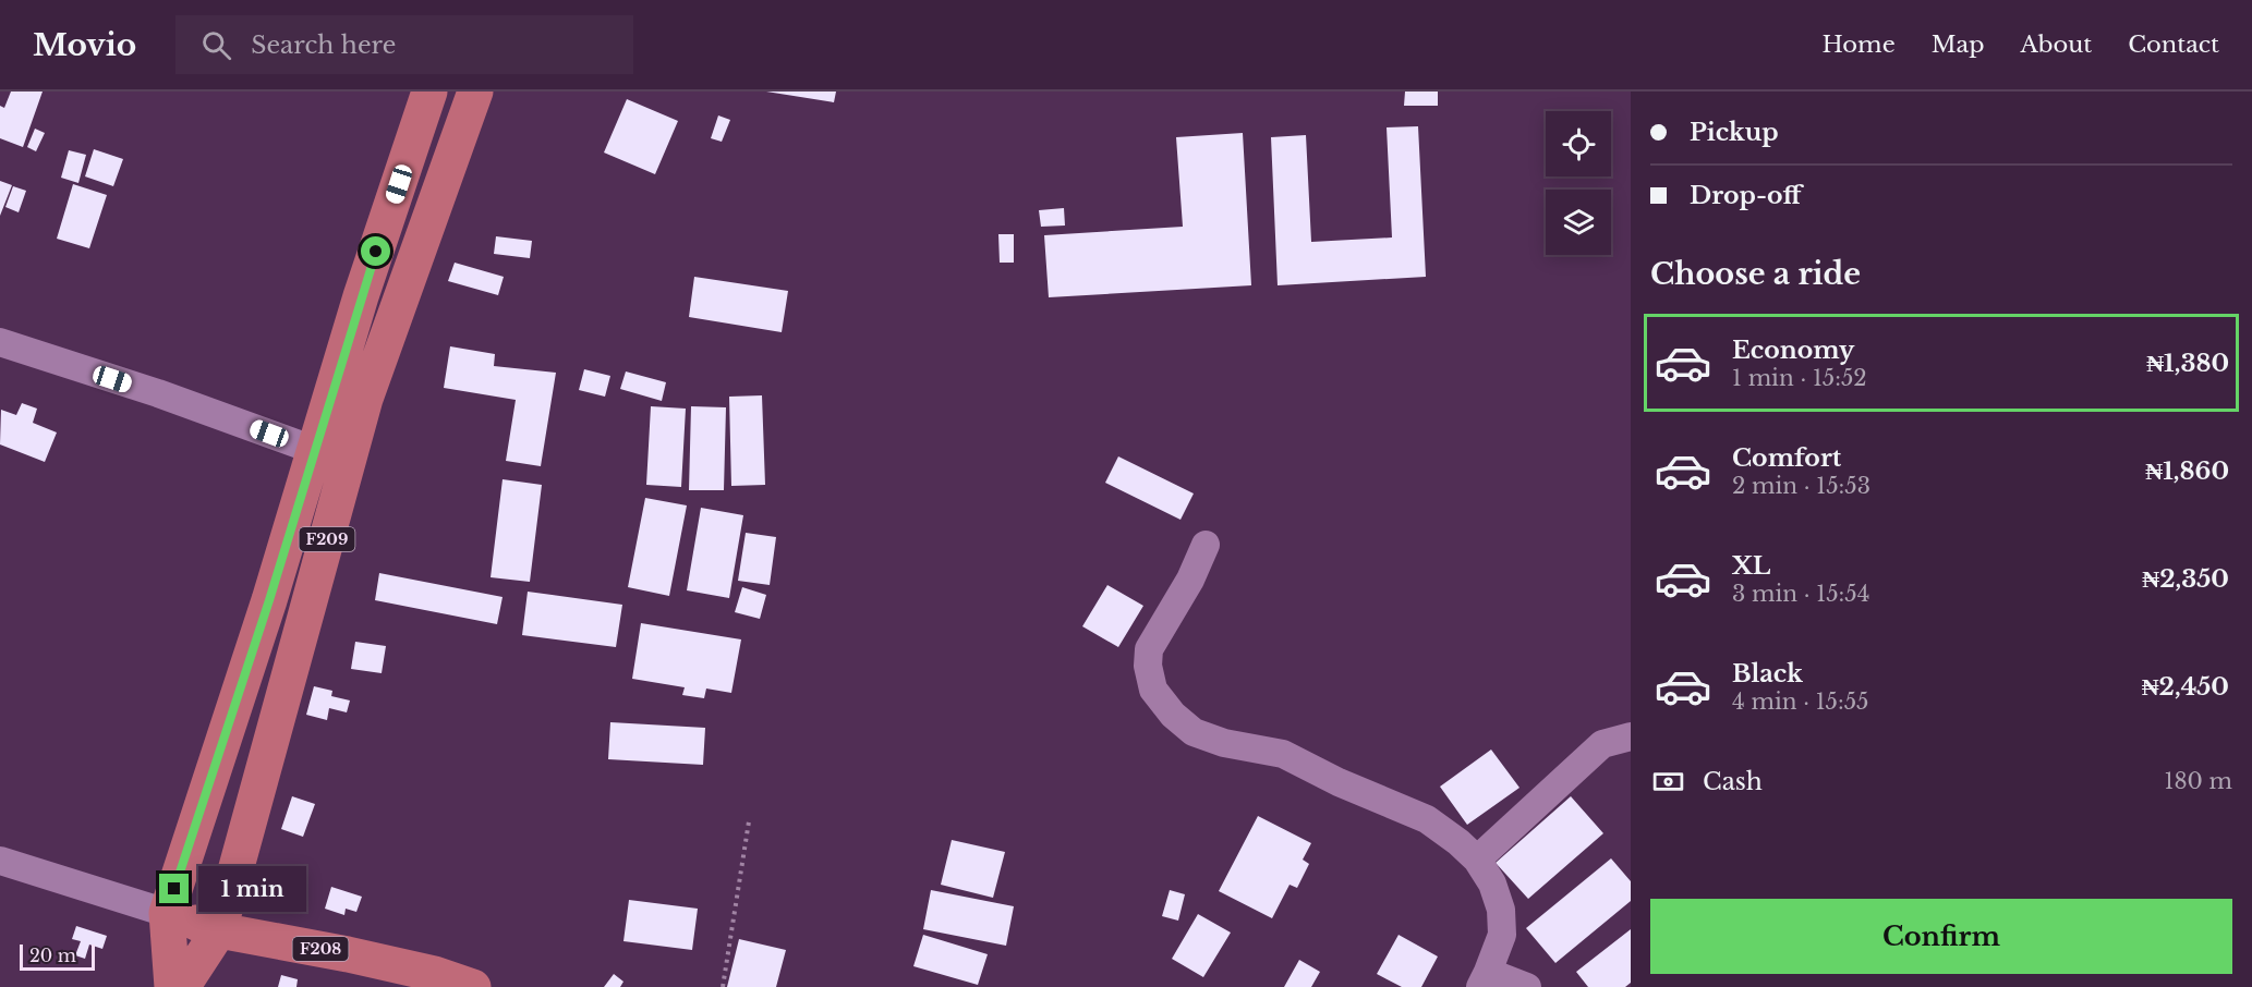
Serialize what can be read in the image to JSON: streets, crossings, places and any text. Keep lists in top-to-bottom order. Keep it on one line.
{"streets":{"main road":["F209","F208"]},"crossings":[["F209","F208"]],"scale_bar":"20 m","page":{"header":"Movio","search":"Search here","nav":["Home","Map","About","Contact"],"banner":["Pickup","Drop-off"],"heading":"Choose a ride","list":[{"name":"Economy","note":"1 min · 15:52","value":"₦1,380"},{"name":"Comfort","note":"2 min · 15:53","value":"₦1,860"},{"name":"XL","note":"3 min · 15:54","value":"₦2,350"},{"name":"Black","note":"4 min · 15:55","value":"₦2,450"}],"pay":["Cash","180 m"],"bubble":"1 min","buttons":"Confirm","scale":"20 m"}}
